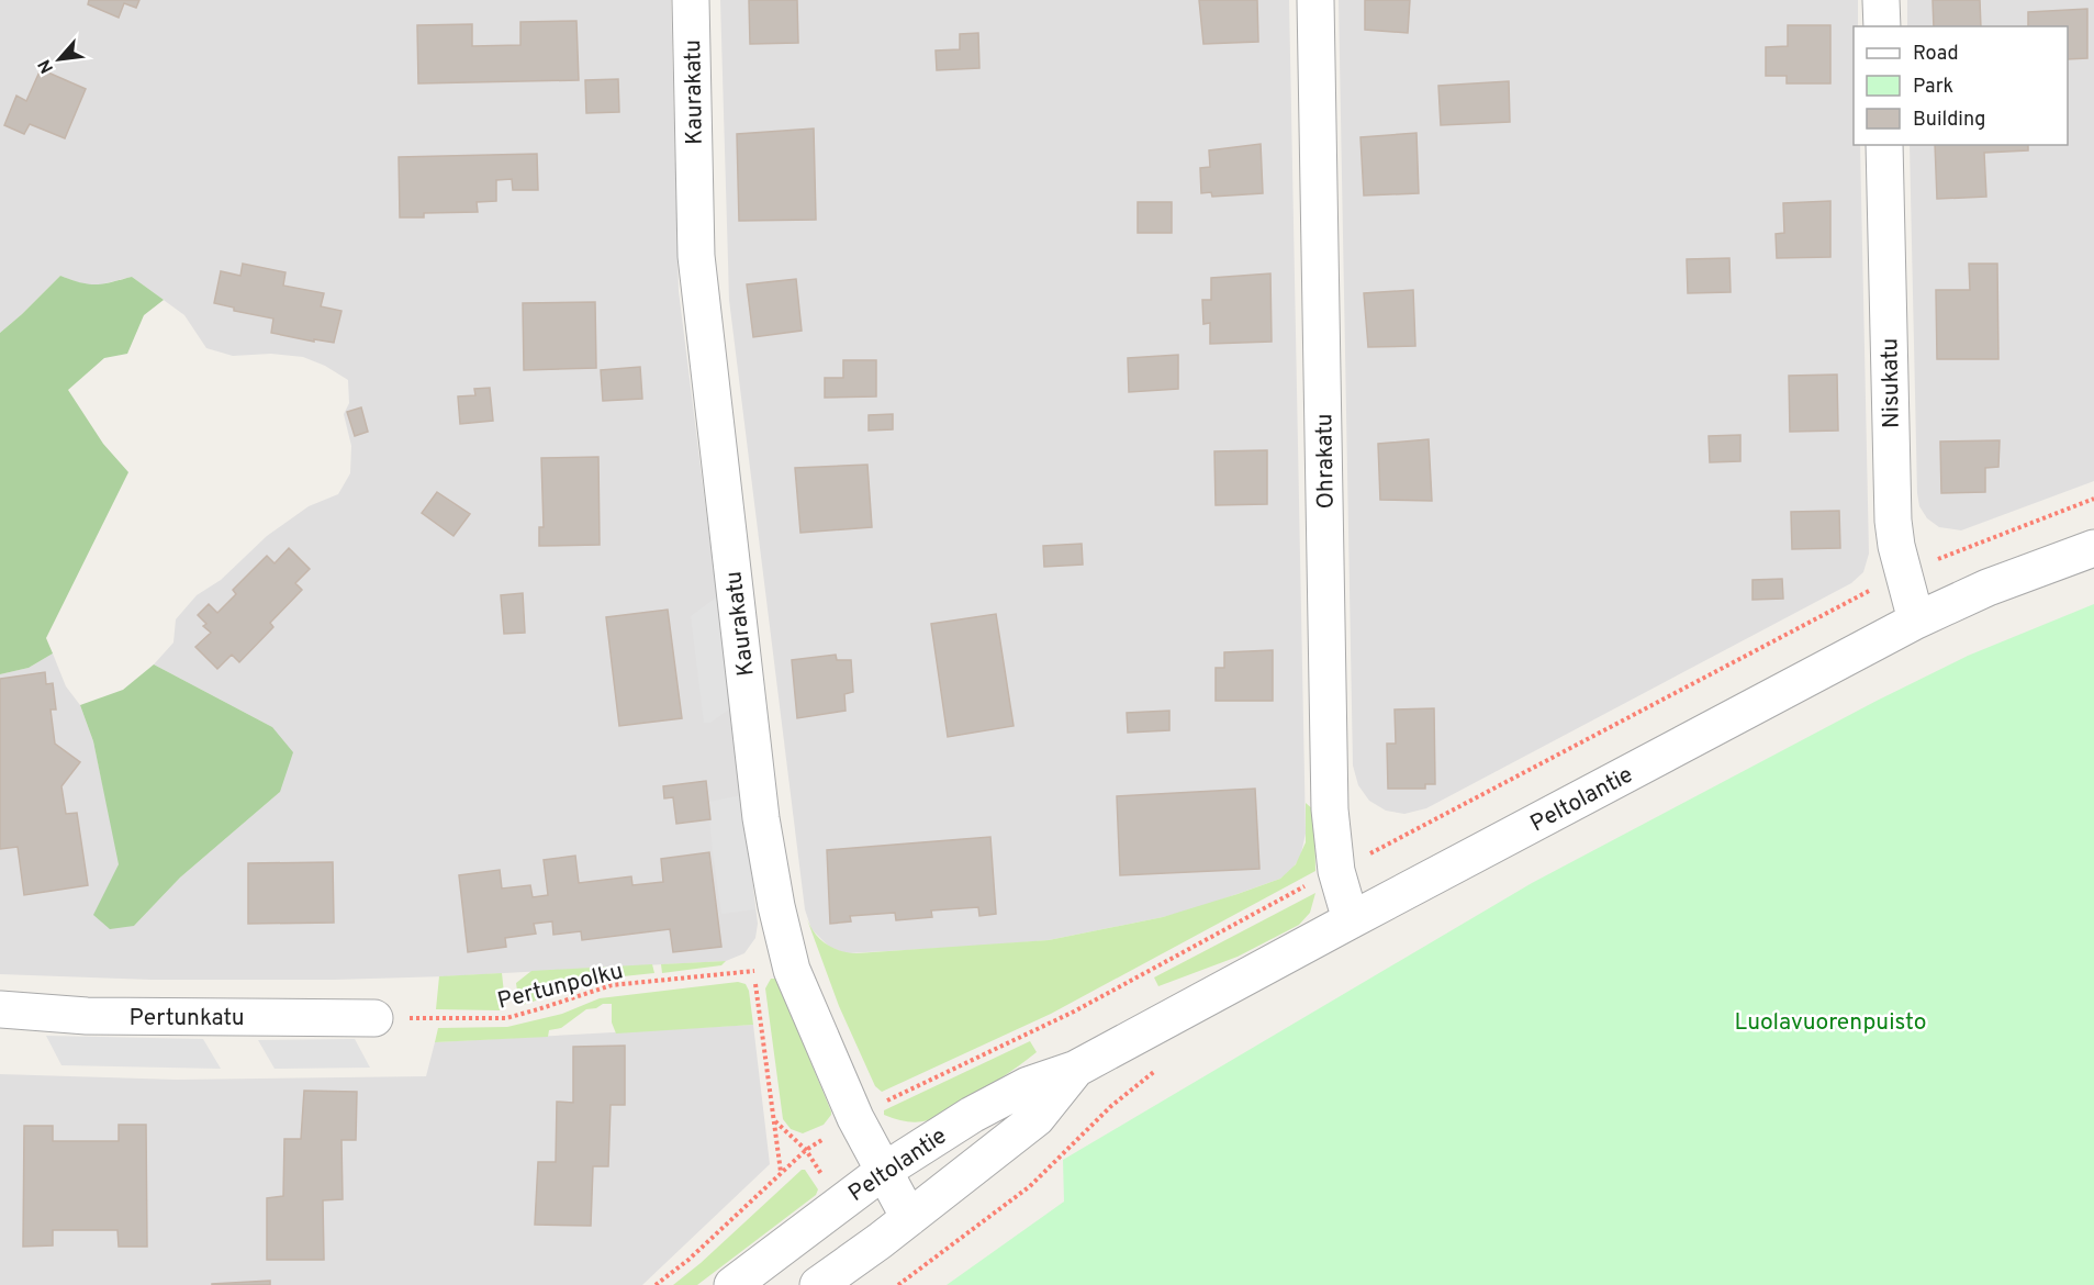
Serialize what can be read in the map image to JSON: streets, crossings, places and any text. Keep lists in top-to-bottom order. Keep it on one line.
{"streets":{"street":["Kaurakatu","Nisukatu","Ohrakatu","Peltolantie","Pertunkatu"],"path":["Pertunpolku"]},"crossings":[["Kaurakatu","Peltolantie"],["Kaurakatu","Pertunpolku"],["Nisukatu","Peltolantie"],["Ohrakatu","Peltolantie"],["Pertunpolku","Pertunkatu"]],"parks":["Luolavuorenpuisto"],"legend":["Road","Park","Building"],"north":"bottom left"}
